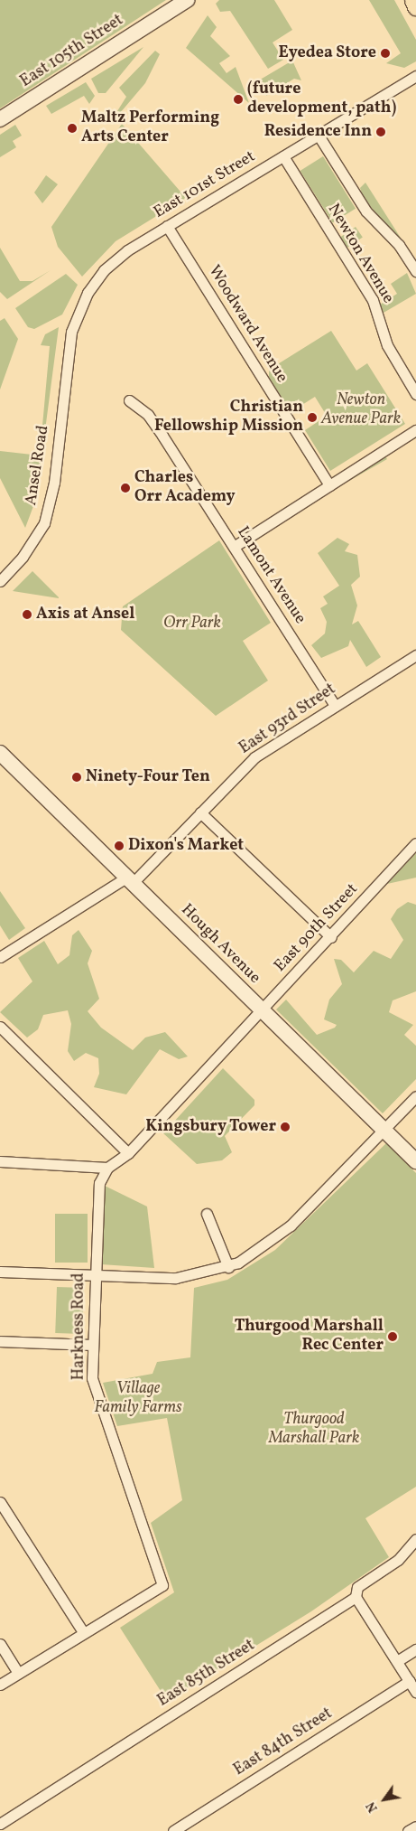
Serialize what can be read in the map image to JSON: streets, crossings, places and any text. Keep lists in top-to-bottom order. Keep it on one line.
{"streets":{"street":["East 105th Street","East 101st Street","Newton Avenue","Woodward Avenue","Ansel Road","Lamont Avenue","East 93rd Street","East 90th Street","Hough Avenue","Harkness Road","East 85th Street","East 84th Street"]},"crossings":[["East 101st Street","Newton Avenue"],["East 101st Street","Woodward Avenue"],["East 101st Street","Ansel Road"],["Lamont Avenue","East 93rd Street"],["East 93rd Street","Hough Avenue"],["East 90th Street","Hough Avenue"]],"parks":["Newton Avenue Park","Orr Park","Village Family Farms","Thurgood Marshall Park"],"places":["Eyedea Store","(future development, path)","Maltz Performing Arts Center","Residence Inn","Christian Fellowship Mission","Charles Orr Academy","Axis at Ansel","Ninety-Four Ten","Dixon's Market","Kingsbury Tower","Thurgood Marshall Rec Center"],"north":"bottom left"}
